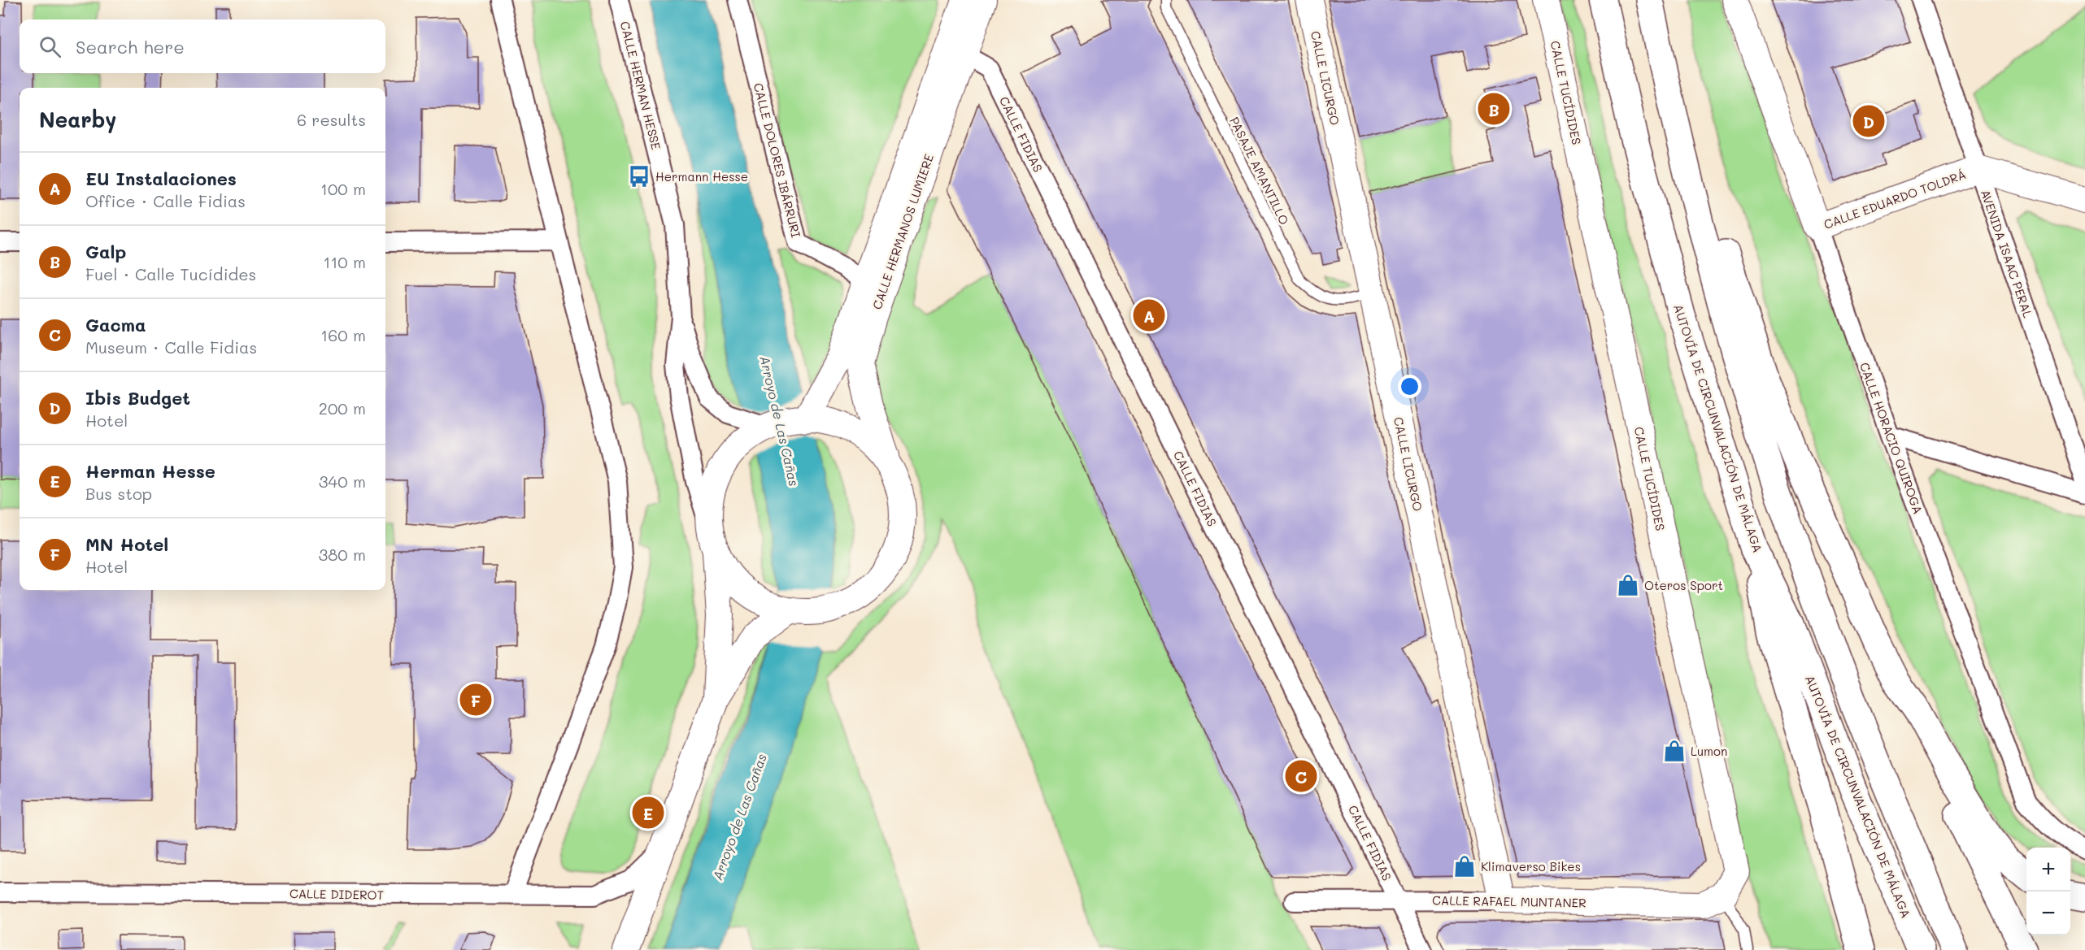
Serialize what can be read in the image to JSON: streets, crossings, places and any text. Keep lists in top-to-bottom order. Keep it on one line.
{"streets":{"highway":["AUTOVÍA DE CIRCUNVALACIÓN DE MÁLAGA"],"main road":["CALLE LICURGO","CALLE HERMAN HESSE","CALLE TUCÍDIDES","CALLE EDUARDO TOLDRÁ","CALLE HERMANOS LUMIERE","CALLE HORACIO QUIROGA","CALLE RAFAEL MUNTANER"],"street":["CALLE FIDIAS","CALLE DOLORES IBÁRRURI","AVENIDA ISAAC PERAL","CALLE DIDEROT"],"lane":["PASAJE AMANTILLO"]},"crossings":[["CALLE LICURGO","PASAJE AMANTILLO"],["CALLE LICURGO","CALLE RAFAEL MUNTANER"],["CALLE HERMAN HESSE","CALLE DIDEROT"],["CALLE TUCÍDIDES","CALLE RAFAEL MUNTANER"],["CALLE FIDIAS","CALLE HERMANOS LUMIERE"],["CALLE FIDIAS","CALLE RAFAEL MUNTANER"],["CALLE DOLORES IBÁRRURI","CALLE HERMANOS LUMIERE"],["CALLE EDUARDO TOLDRÁ","AVENIDA ISAAC PERAL"],["CALLE EDUARDO TOLDRÁ","CALLE HORACIO QUIROGA"]],"water":["Arroyo de Las Cañas"],"places":{"bus stop":["Hermann Hesse"],"shop":["Oteros Sport","Lumon","Klimaverso Bikes"]},"page":{"search":"Search here","heading":["Nearby","6 results"],"pins":["B","D","A","F","C","E"],"list":[{"mark":"A","name":"EU Instalaciones","note":"Office · Calle Fidias","value":"100 m"},{"mark":"B","name":"Galp","note":"Fuel · Calle Tucídides","value":"110 m"},{"mark":"C","name":"Gacma","note":"Museum · Calle Fidias","value":"160 m"},{"mark":"D","name":"Ibis Budget","note":"Hotel","value":"200 m"},{"mark":"E","name":"Herman Hesse","note":"Bus stop","value":"340 m"},{"mark":"F","name":"MN Hotel","note":"Hotel","value":"380 m"}],"map_buttons":["+","−"]}}
